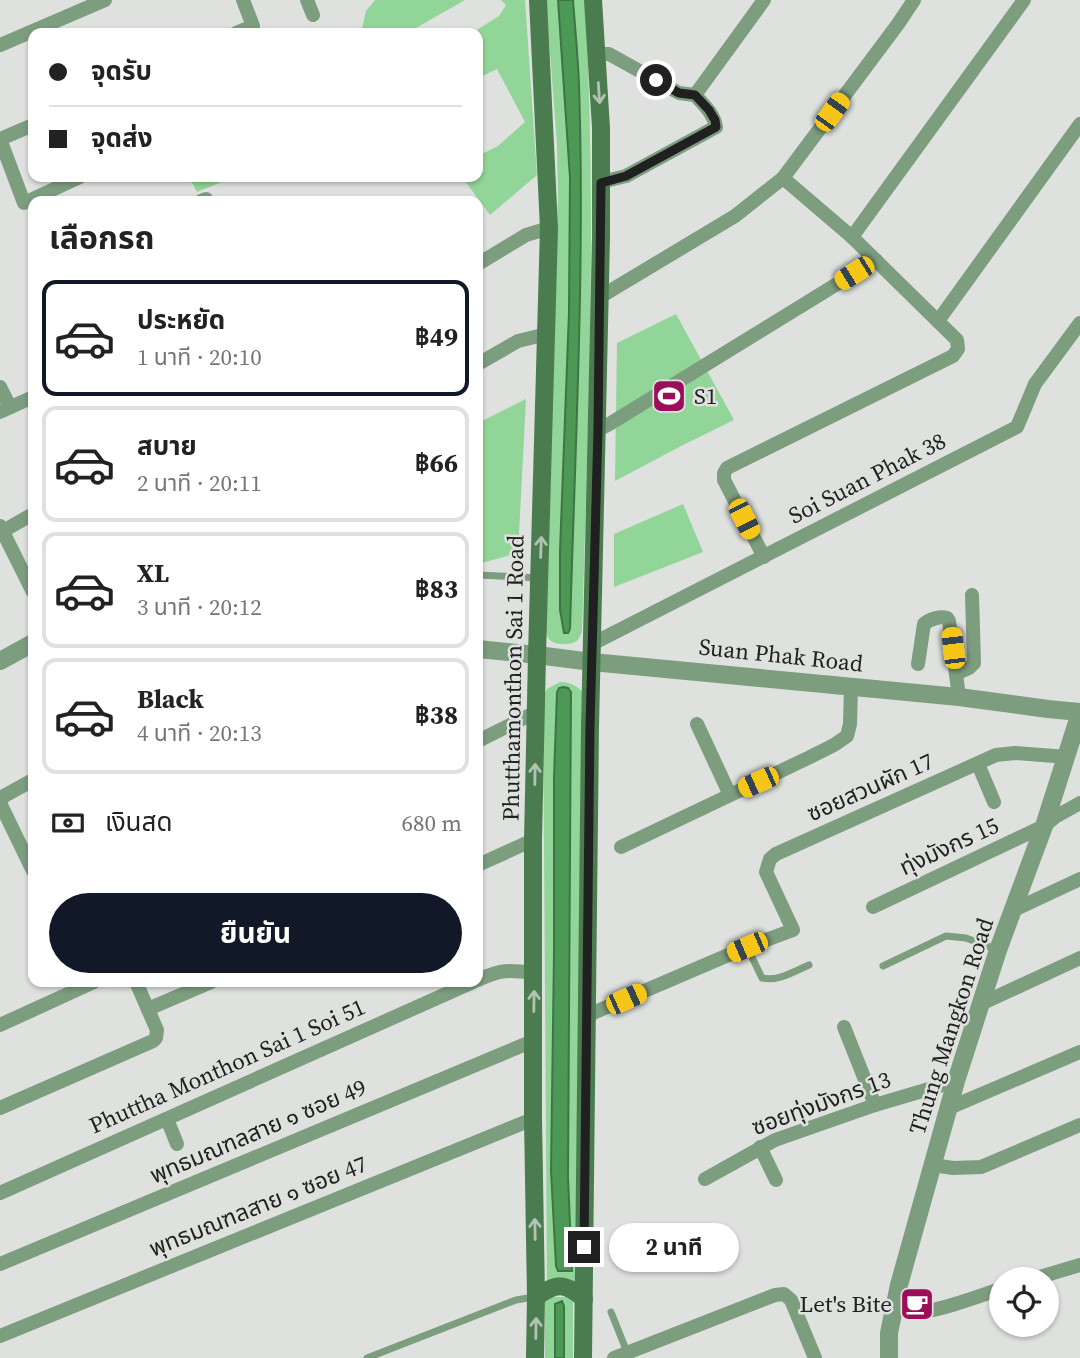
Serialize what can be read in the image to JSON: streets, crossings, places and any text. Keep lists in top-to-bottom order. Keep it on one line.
{"streets":{"main road":["Phutthamonthon Sai 1 Road"],"street":["Soi Suan Phak 38","Suan Phak Road","ซอยสวนผัก 17","ทุ่งมังกร 15","Thung Mangkon Road","Phuttha Monthon Sai 1 Soi 51","ซอยทุ่งมังกร 13","พุทธมณฑลสาย ๑ ซอย 49","พุทธมณฑลสาย ๑ ซอย 47"]},"crossings":[["Soi Suan Phak 38","Suan Phak Road"],["Suan Phak Road","Phutthamonthon Sai 1 Road"],["Suan Phak Road","Thung Mangkon Road"],["Phutthamonthon Sai 1 Road","Phuttha Monthon Sai 1 Soi 51"],["Phutthamonthon Sai 1 Road","พุทธมณฑลสาย ๑ ซอย 49"],["Phutthamonthon Sai 1 Road","พุทธมณฑลสาย ๑ ซอย 47"],["ซอยสวนผัก 17","Thung Mangkon Road"],["ทุ่งมังกร 15","Thung Mangkon Road"],["Thung Mangkon Road","ซอยทุ่งมังกร 13"]],"places":{"sports":["S1"],"cafe":["Let's Bite"]},"page":{"banner":["จุดรับ","จุดส่ง"],"heading":"เลือกรถ","list":[{"name":"ประหยัด","note":"1 นาที · 20:10","value":"฿49"},{"name":"สบาย","note":"2 นาที · 20:11","value":"฿66"},{"name":"XL","note":"3 นาที · 20:12","value":"฿83"},{"name":"Black","note":"4 นาที · 20:13","value":"฿38"}],"pay":["เงินสด","680 m"],"buttons":"ยืนยัน","bubble":"2 นาที"}}
